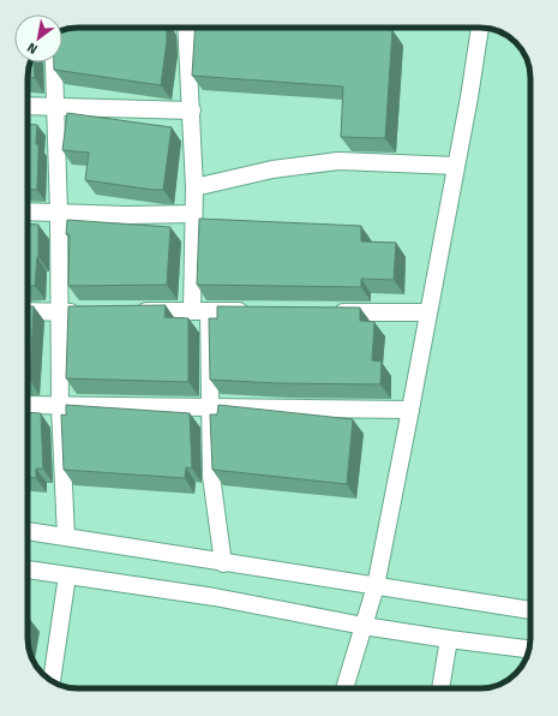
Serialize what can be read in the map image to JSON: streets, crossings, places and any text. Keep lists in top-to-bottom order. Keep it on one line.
{"north":"bottom left"}
